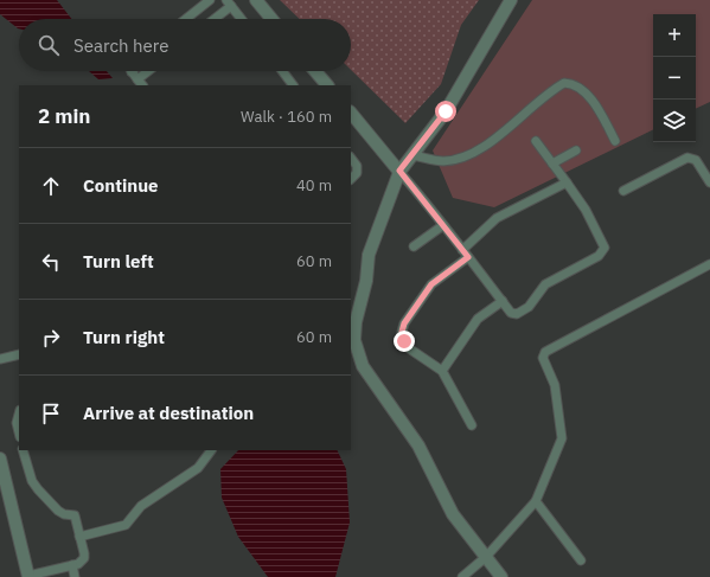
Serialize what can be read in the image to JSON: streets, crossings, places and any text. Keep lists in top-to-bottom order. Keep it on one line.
{"page":{"map_buttons":["+","−"],"search":"Search here","heading":["2 min","Walk · 160 m"],"list":[["Continue","40 m"],["Turn left","60 m"],["Turn right","60 m"],"Arrive at destination"]}}
